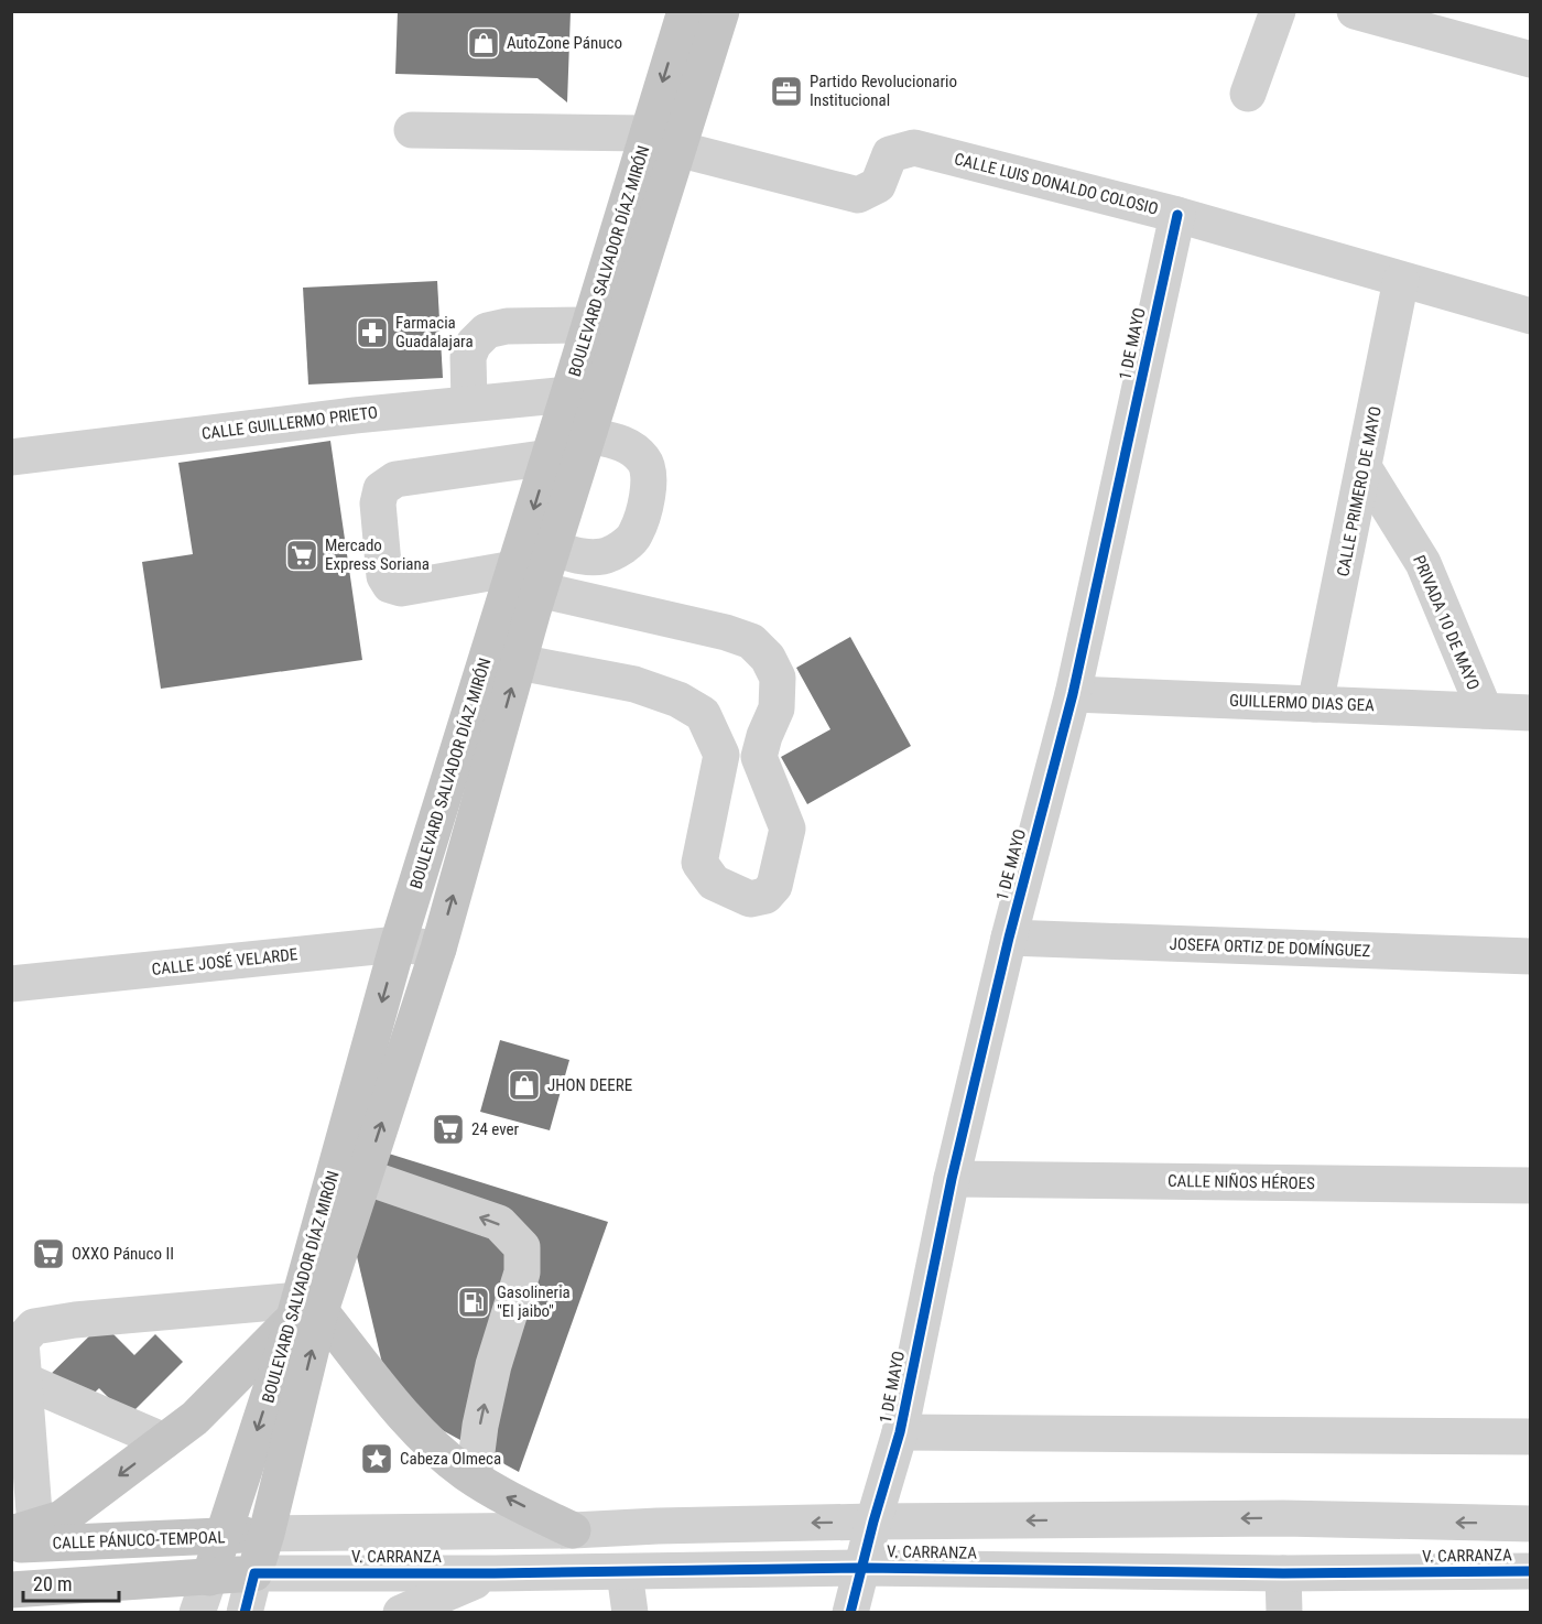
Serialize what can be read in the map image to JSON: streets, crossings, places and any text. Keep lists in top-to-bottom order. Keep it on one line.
{"streets":{"main road":["BOULEVARD SALVADOR DÍAZ MIRÓN","CALLE PÁNUCO-TEMPOAL"],"street":["CALLE LUIS DONALDO COLOSIO","1 DE MAYO","CALLE GUILLERMO PRIETO","CALLE PRIMERO DE MAYO","PRIVADA 10 DE MAYO","GUILLERMO DIAS GEA","JOSEFA ORTIZ DE DOMÍNGUEZ","CALLE JOSÉ VELARDE","CALLE NIÑOS HÉROES","V. CARRANZA"]},"crossings":[["CALLE LUIS DONALDO COLOSIO","BOULEVARD SALVADOR DÍAZ MIRÓN"],["CALLE LUIS DONALDO COLOSIO","1 DE MAYO"],["CALLE LUIS DONALDO COLOSIO","CALLE PRIMERO DE MAYO"],["BOULEVARD SALVADOR DÍAZ MIRÓN","CALLE GUILLERMO PRIETO"],["BOULEVARD SALVADOR DÍAZ MIRÓN","CALLE JOSÉ VELARDE"],["BOULEVARD SALVADOR DÍAZ MIRÓN","CALLE PÁNUCO-TEMPOAL"],["BOULEVARD SALVADOR DÍAZ MIRÓN","V. CARRANZA"],["1 DE MAYO","GUILLERMO DIAS GEA"],["1 DE MAYO","JOSEFA ORTIZ DE DOMÍNGUEZ"],["1 DE MAYO","CALLE NIÑOS HÉROES"],["1 DE MAYO","V. CARRANZA"],["CALLE PRIMERO DE MAYO","PRIVADA 10 DE MAYO"],["CALLE PRIMERO DE MAYO","GUILLERMO DIAS GEA"],["PRIVADA 10 DE MAYO","GUILLERMO DIAS GEA"],["CALLE PÁNUCO-TEMPOAL","V. CARRANZA"]],"places":{"shop":["AutoZone Pánuco","JHON DEERE"],"office":["Partido Revolucionario Institucional"],"pharmacy":["Farmacia Guadalajara"],"supermarket":["Mercado Express Soriana","24 ever","OXXO Pánuco II"],"fuel station":["Gasolineria \"El jaibo\""],"place":["Cabeza Olmeca"]},"scale_bar":"20 m"}
